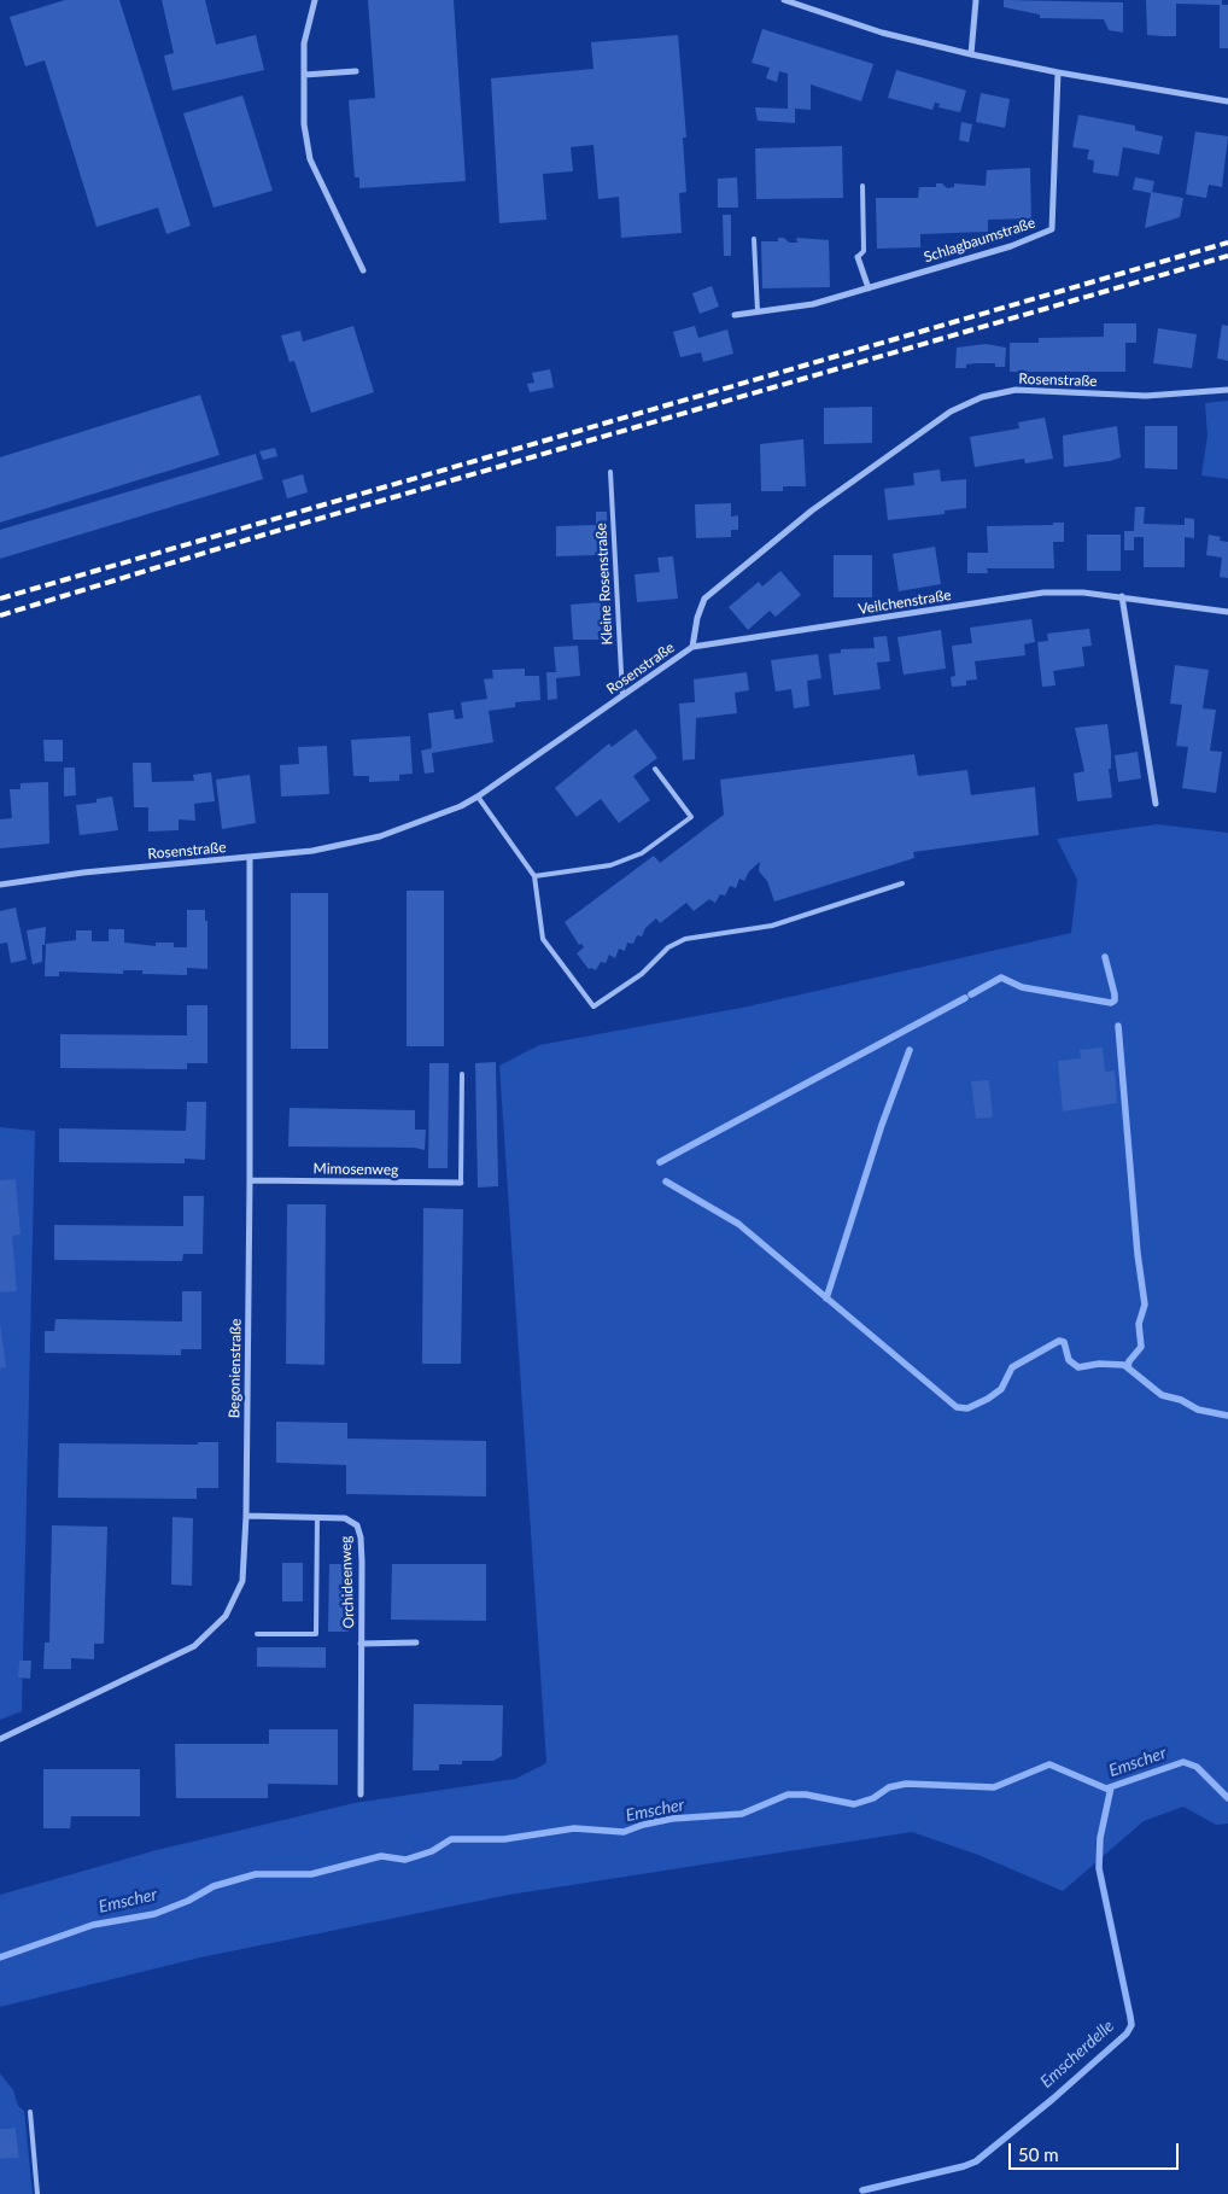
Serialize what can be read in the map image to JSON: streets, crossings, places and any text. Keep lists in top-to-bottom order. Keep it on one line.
{"streets":{"street":["Schlagbaumstraße","Rosenstraße","Veilchenstraße","Mimosenweg","Begonienstraße","Orchideenweg"],"lane":["Kleine Rosenstraße"]},"crossings":[["Rosenstraße","Kleine Rosenstraße"],["Rosenstraße","Veilchenstraße"],["Rosenstraße","Begonienstraße"],["Mimosenweg","Begonienstraße"],["Begonienstraße","Orchideenweg"]],"water":["Emscher","Emscherdelle"],"scale_bar":"50 m"}
